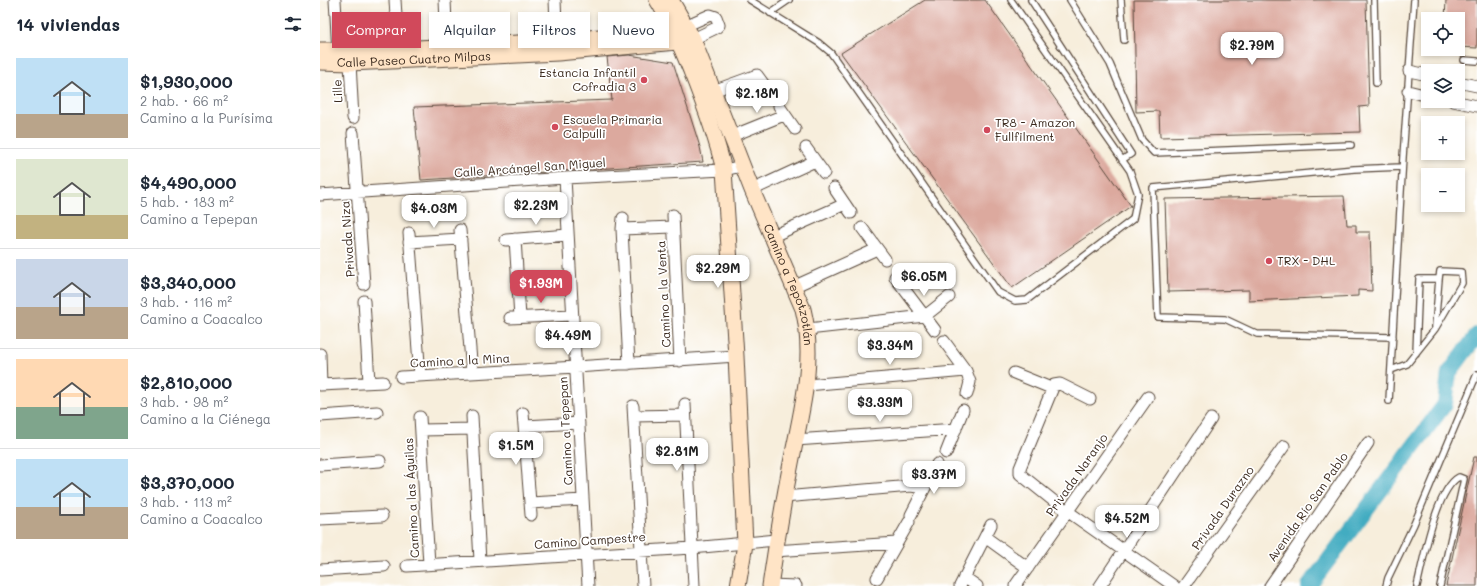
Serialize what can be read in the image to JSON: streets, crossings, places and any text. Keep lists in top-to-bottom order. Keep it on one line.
{"streets":{"main road":["Calle Paseo Cuatro Milpas","Camino a Tepotzotlán"],"street":["Lille","Calle Arcángel San Miguel","Privada Niza","Camino a la Venta","Camino a la Mina","Camino a Tepepan","Privada Naranjo","Camino a las Águilas","Avenida Río San Pablo","Privada Durazno","Camino Campestre"]},"crossings":[["Calle Paseo Cuatro Milpas","Lille"],["Calle Paseo Cuatro Milpas","Camino a Tepotzotlán"],["Calle Arcángel San Miguel","Privada Niza"],["Calle Arcángel San Miguel","Camino a Tepotzotlán"],["Calle Arcángel San Miguel","Camino a Tepepan"],["Camino a Tepotzotlán","Camino a la Mina"],["Camino a Tepotzotlán","Camino Campestre"],["Camino a la Venta","Camino a la Mina"],["Camino a la Mina","Camino a Tepepan"],["Camino a Tepepan","Camino Campestre"],["Camino a las Águilas","Camino Campestre"]],"places":["Estancia Infantil Cofradia 3","Escuela Primaria Calpulli","TR8 - Amazon Fullfilment","TRX - DHL"],"page":{"heading":"14 viviendas","map_buttons":["+","−"],"chip":["Comprar","Alquilar","Filtros","Nuevo"],"price":["$2.79M","$2.18M","$2.23M","$4.03M","$2.29M","$6.05M","$1.93M","$4.49M","$3.34M","$3.33M","$1.5M","$2.81M","$3.37M","$4.52M"],"list":[{"name":"$1,930,000","note":"2 hab. · 66 m² · Camino a la Purísima"},{"name":"$4,490,000","note":"5 hab. · 183 m² · Camino a Tepepan"},{"name":"$3,340,000","note":"3 hab. · 116 m² · Camino a Coacalco"},{"name":"$2,810,000","note":"3 hab. · 98 m² · Camino a la Ciénega"},{"name":"$3,370,000","note":"3 hab. · 113 m² · Camino a Coacalco"}]}}
